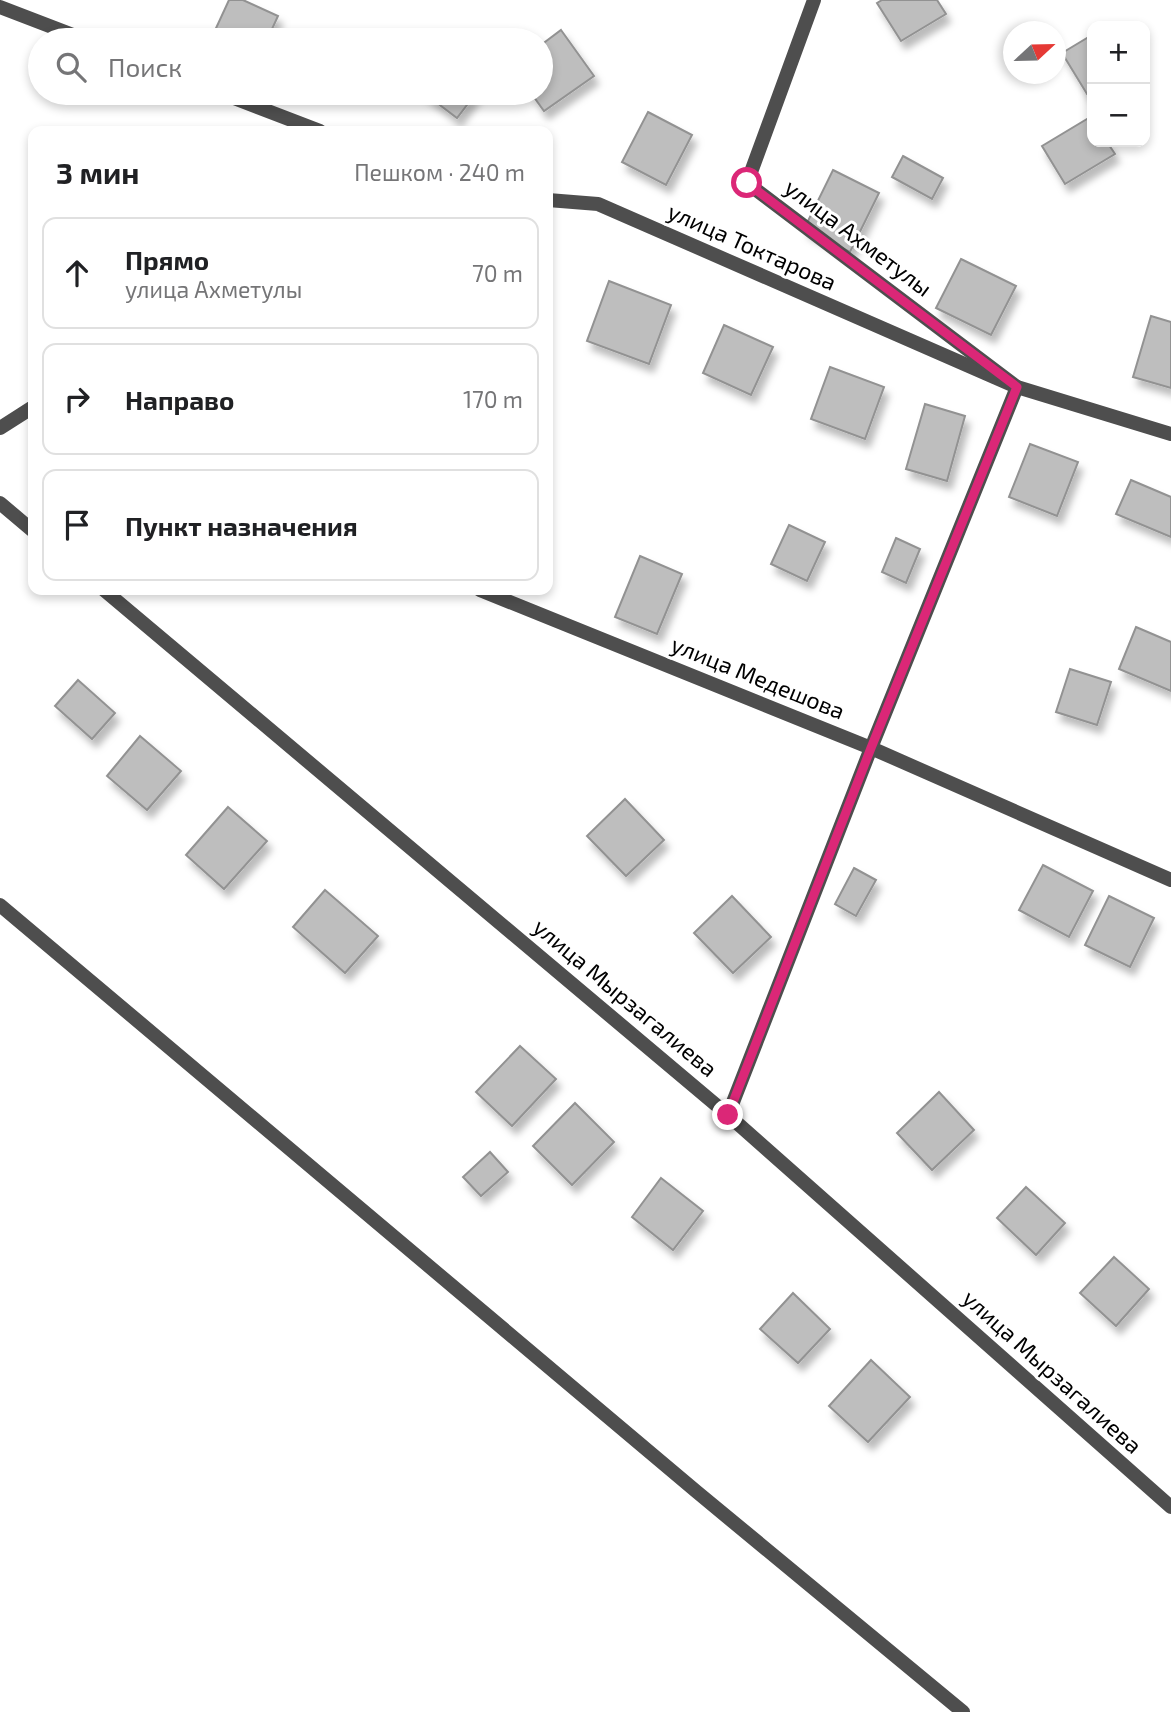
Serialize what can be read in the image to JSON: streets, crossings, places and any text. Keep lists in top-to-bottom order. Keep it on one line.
{"streets":{"street":["улица Ахметулы","улица Токтарова","улица Медешова","улица Мырзагалиева"]},"crossings":[["улица Ахметулы","улица Токтарова"]],"north":"right","page":{"map_buttons":["+","−"],"search":"Поиск","heading":["3 мин","Пешком · 240 m"],"list":[["Прямо","улица Ахметулы","70 m"],["Направо","170 m"],"Пункт назначения"]}}
